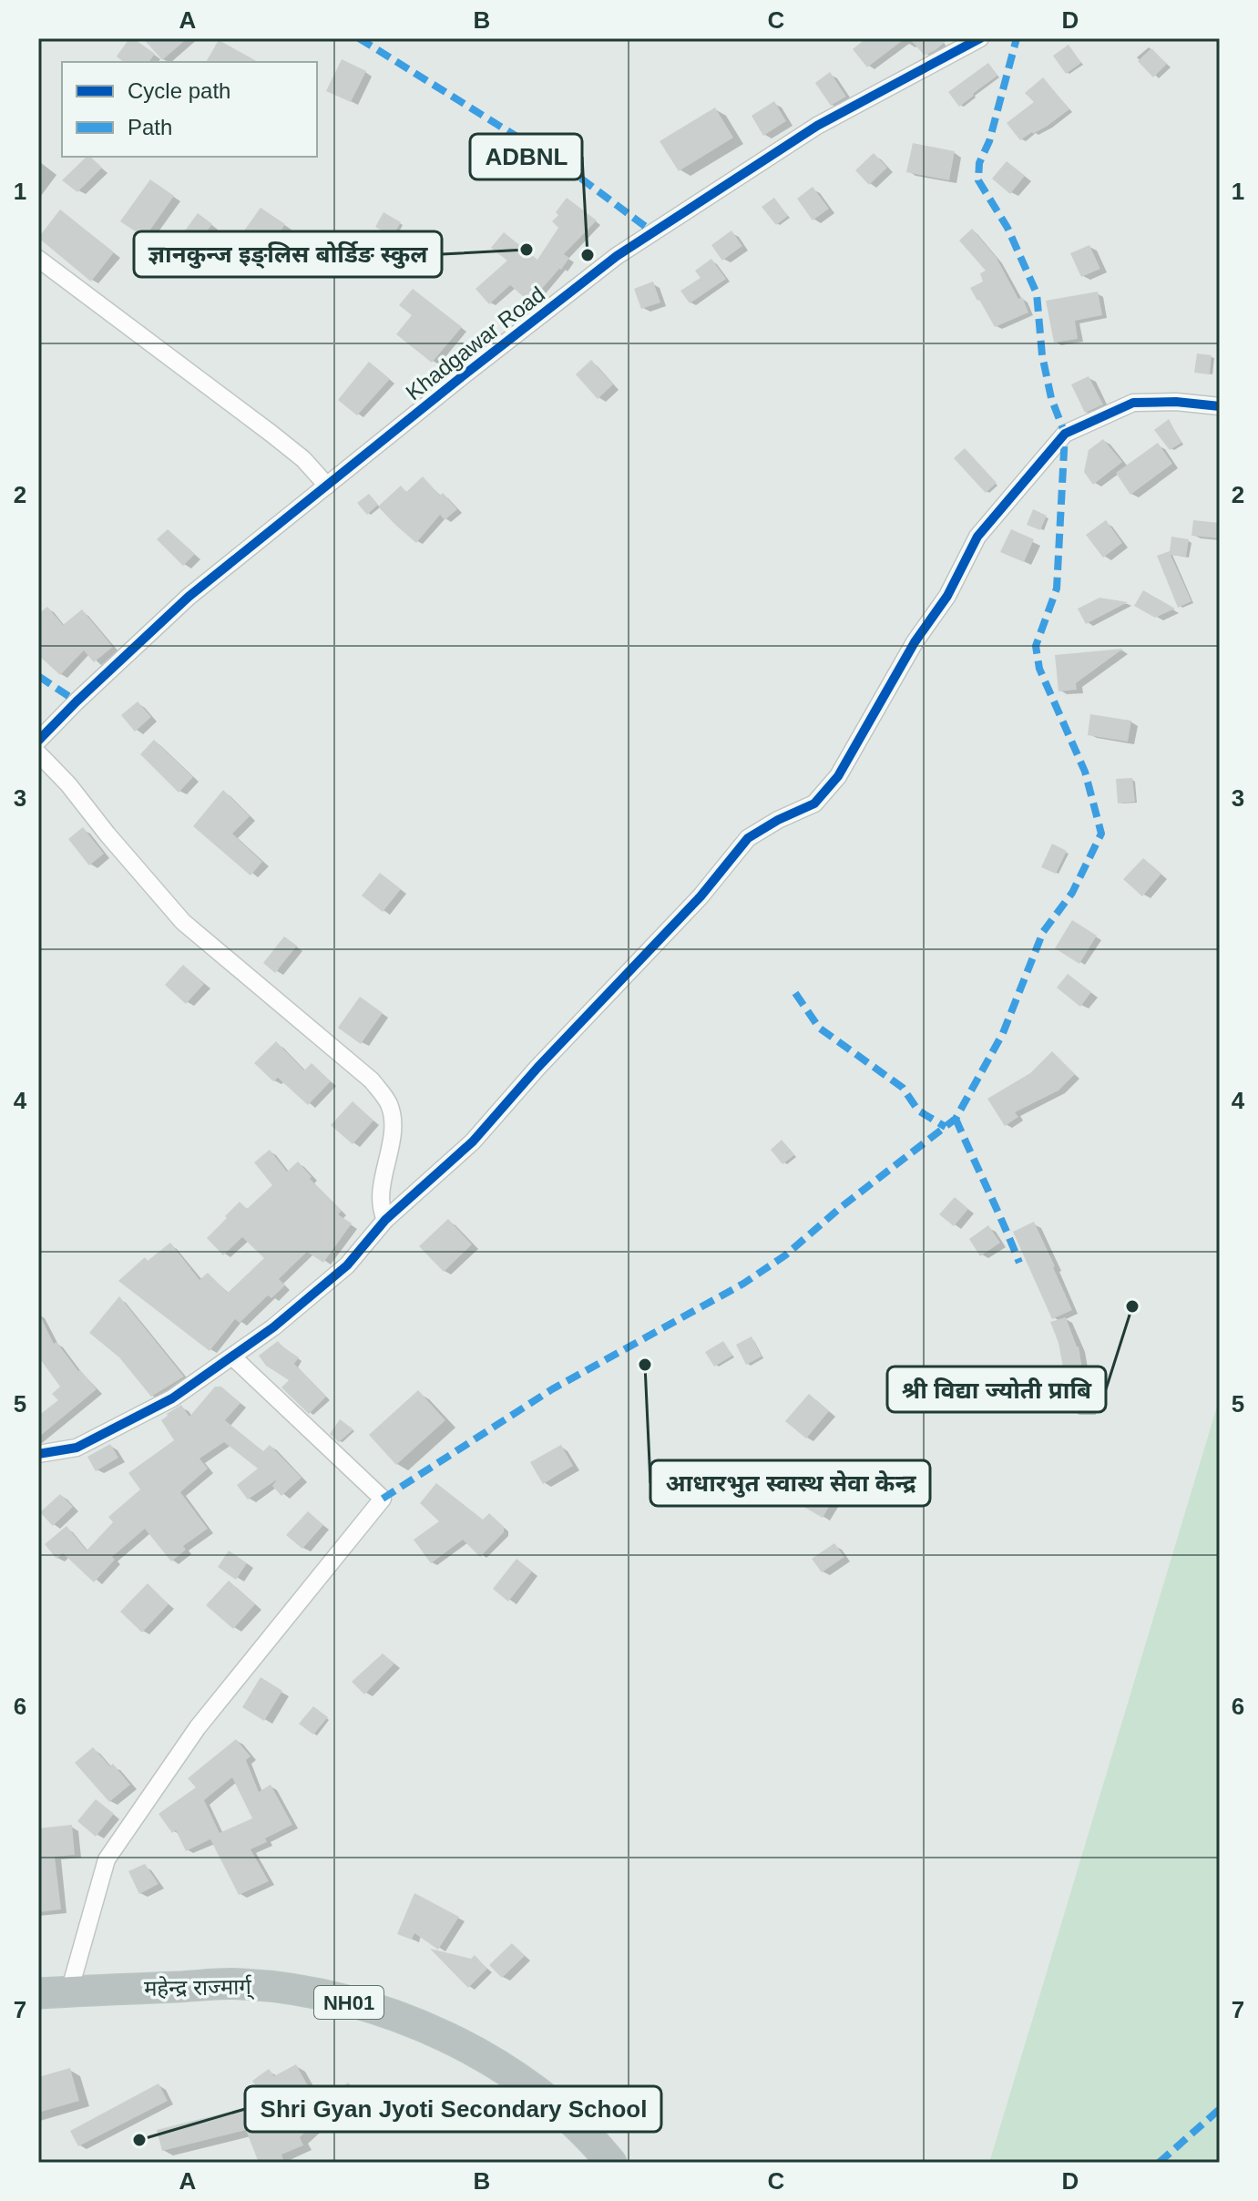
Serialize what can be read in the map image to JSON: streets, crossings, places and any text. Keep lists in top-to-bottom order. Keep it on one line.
{"streets":{"highway":["महेन्द्र राज्मार्ग्","NH01"],"street":["Khadgawar Road"]},"places":["ज्ञानकुन्ज इङ्लिस बोर्डिङ स्कुल","ADBNL","श्री विद्या ज्योती प्राबि","आधारभुत स्वास्थ सेवा केन्द्र","Shri Gyan Jyoti Secondary School"],"legend":["Cycle path","Path"],"grid":{"columns":["A","B","C","D"],"rows":["1","2","3","4","5","6","7"]}}
